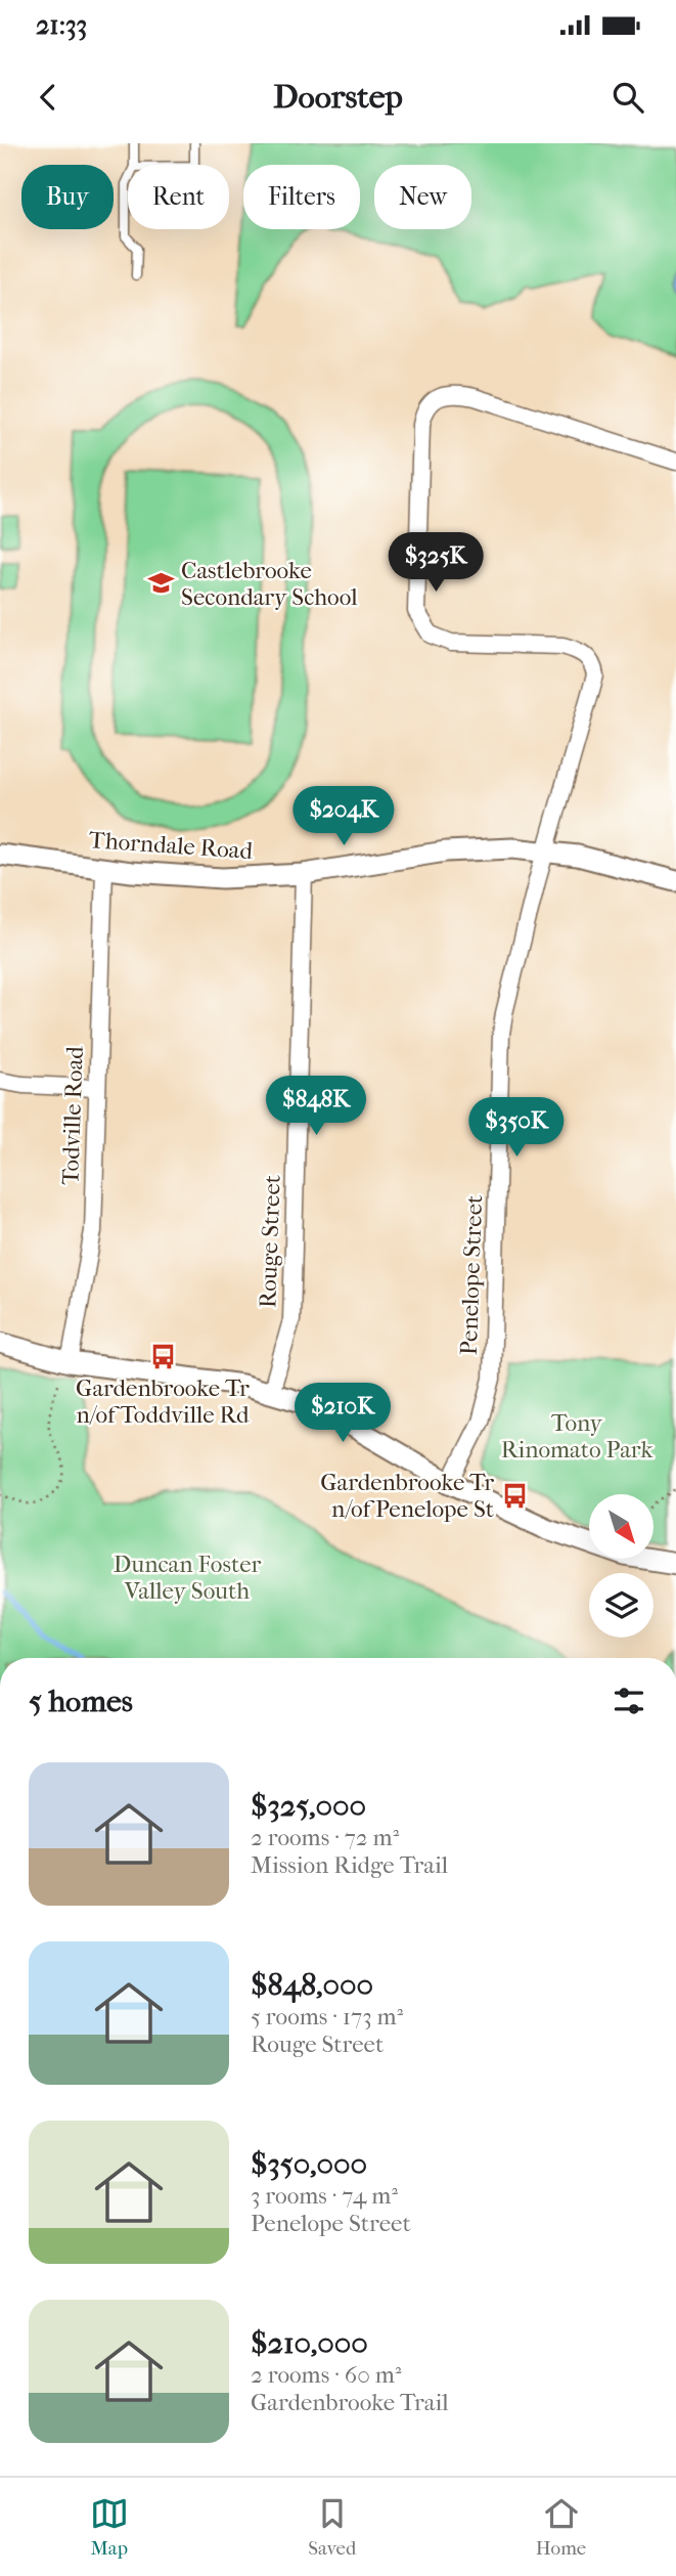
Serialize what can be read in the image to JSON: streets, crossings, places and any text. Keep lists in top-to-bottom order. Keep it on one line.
{"streets":{"street":["Thorndale Road","Todville Road","Rouge Street","Penelope Street"]},"crossings":[["Thorndale Road","Todville Road"],["Thorndale Road","Rouge Street"],["Thorndale Road","Penelope Street"]],"parks":["Tony Rinomato Park","Duncan Foster Valley South"],"places":{"school or university":["Castlebrooke Secondary School"],"bus stop":["Gardenbrooke Tr n/of Toddville Rd","Gardenbrooke Tr n/of Penelope St"]},"north":"bottom right","page":{"status":"21:33","header":"Doorstep","chip":["Buy","Rent","Filters","New"],"price":["$325K","$204K","$848K","$350K","$210K"],"heading":"5 homes","list":[{"name":"$325,000","note":"2 rooms · 72 m² · Mission Ridge Trail"},{"name":"$848,000","note":"5 rooms · 173 m² · Rouge Street"},{"name":"$350,000","note":"3 rooms · 74 m² · Penelope Street"},{"name":"$210,000","note":"2 rooms · 60 m² · Gardenbrooke Trail"}],"tabs":["Map","Saved","Home"]}}
